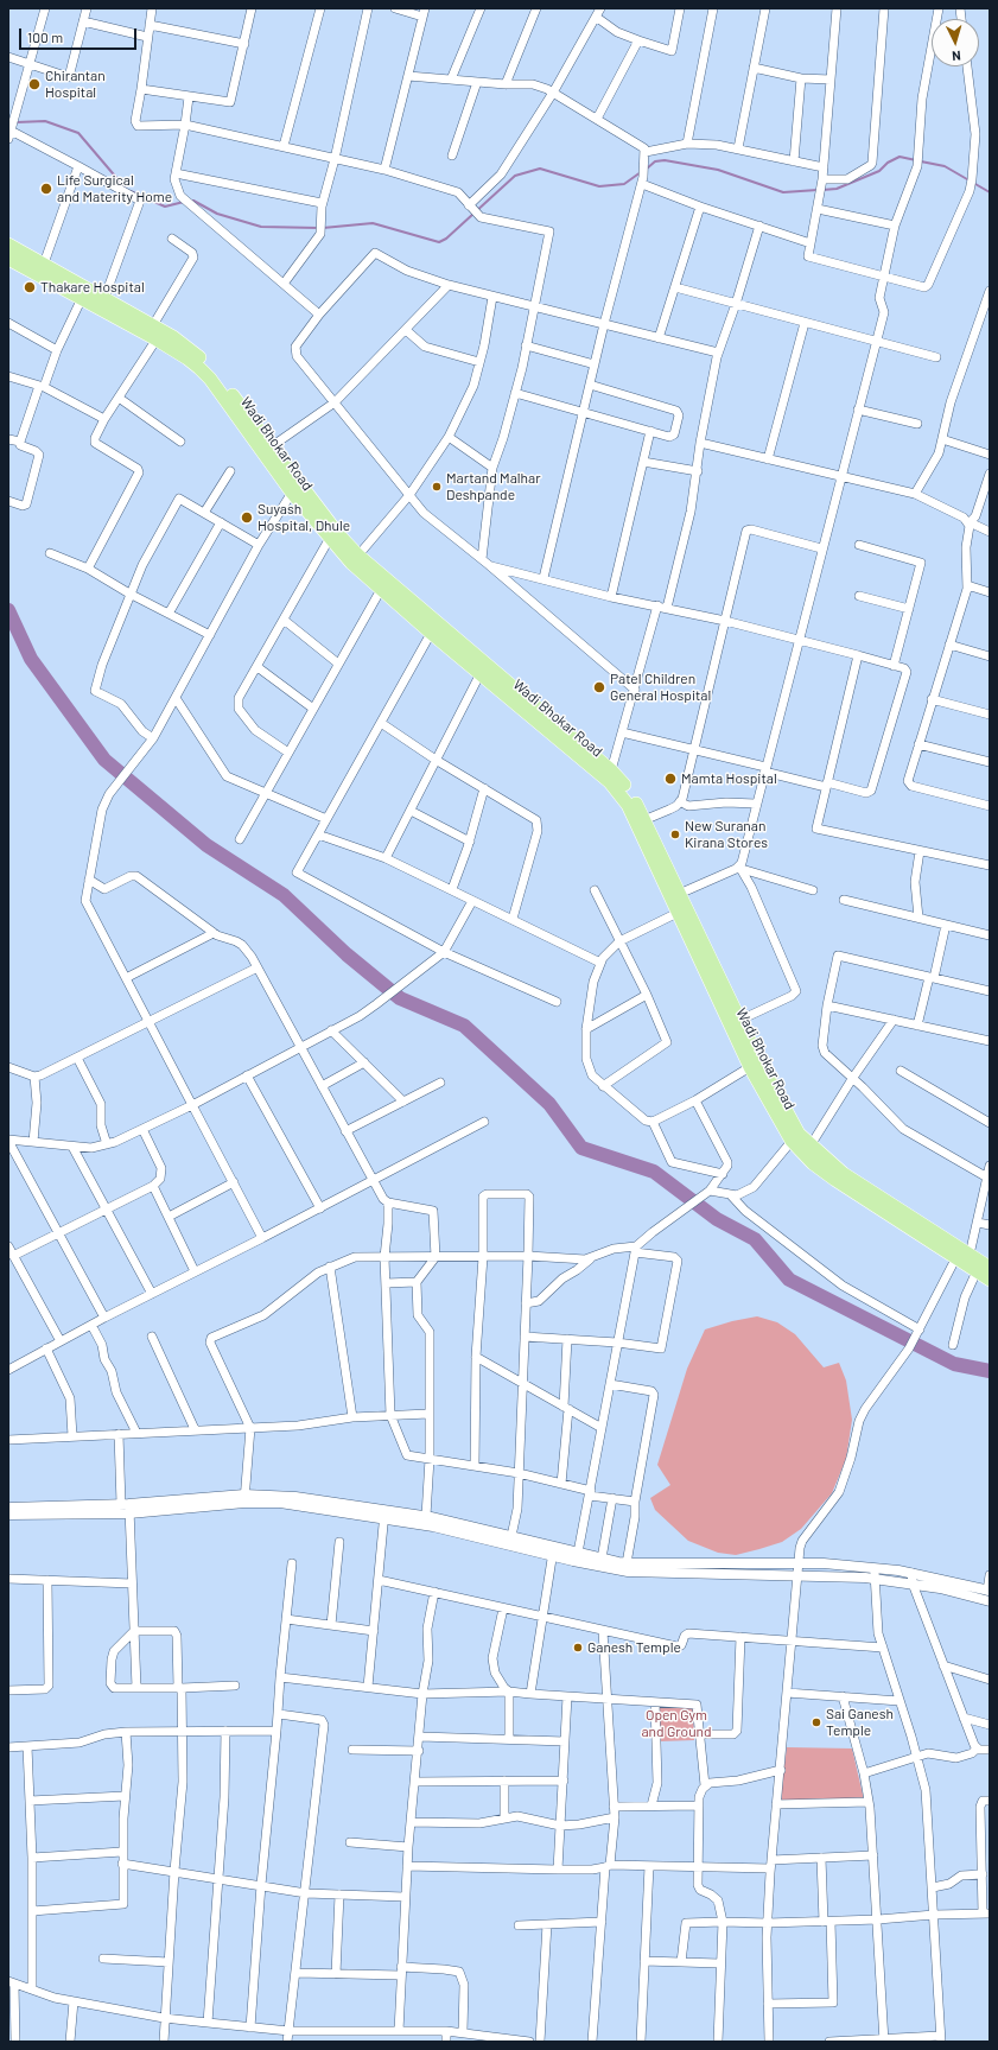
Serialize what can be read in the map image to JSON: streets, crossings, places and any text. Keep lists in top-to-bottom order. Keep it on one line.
{"streets":{"main road":["Wadi Bhokar Road"]},"parks":["Open Gym and Ground"],"places":["Chirantan Hospital","Life Surgical and Materity Home","Thakare Hospital","Martand Malhar Deshpande","Suyash Hospital, Dhule","Patel Children General Hospital","Mamta Hospital","New Suranan Kirana Stores","Ganesh Temple","Sai Ganesh Temple"],"scale_bar":"100 m","north":"bottom"}
